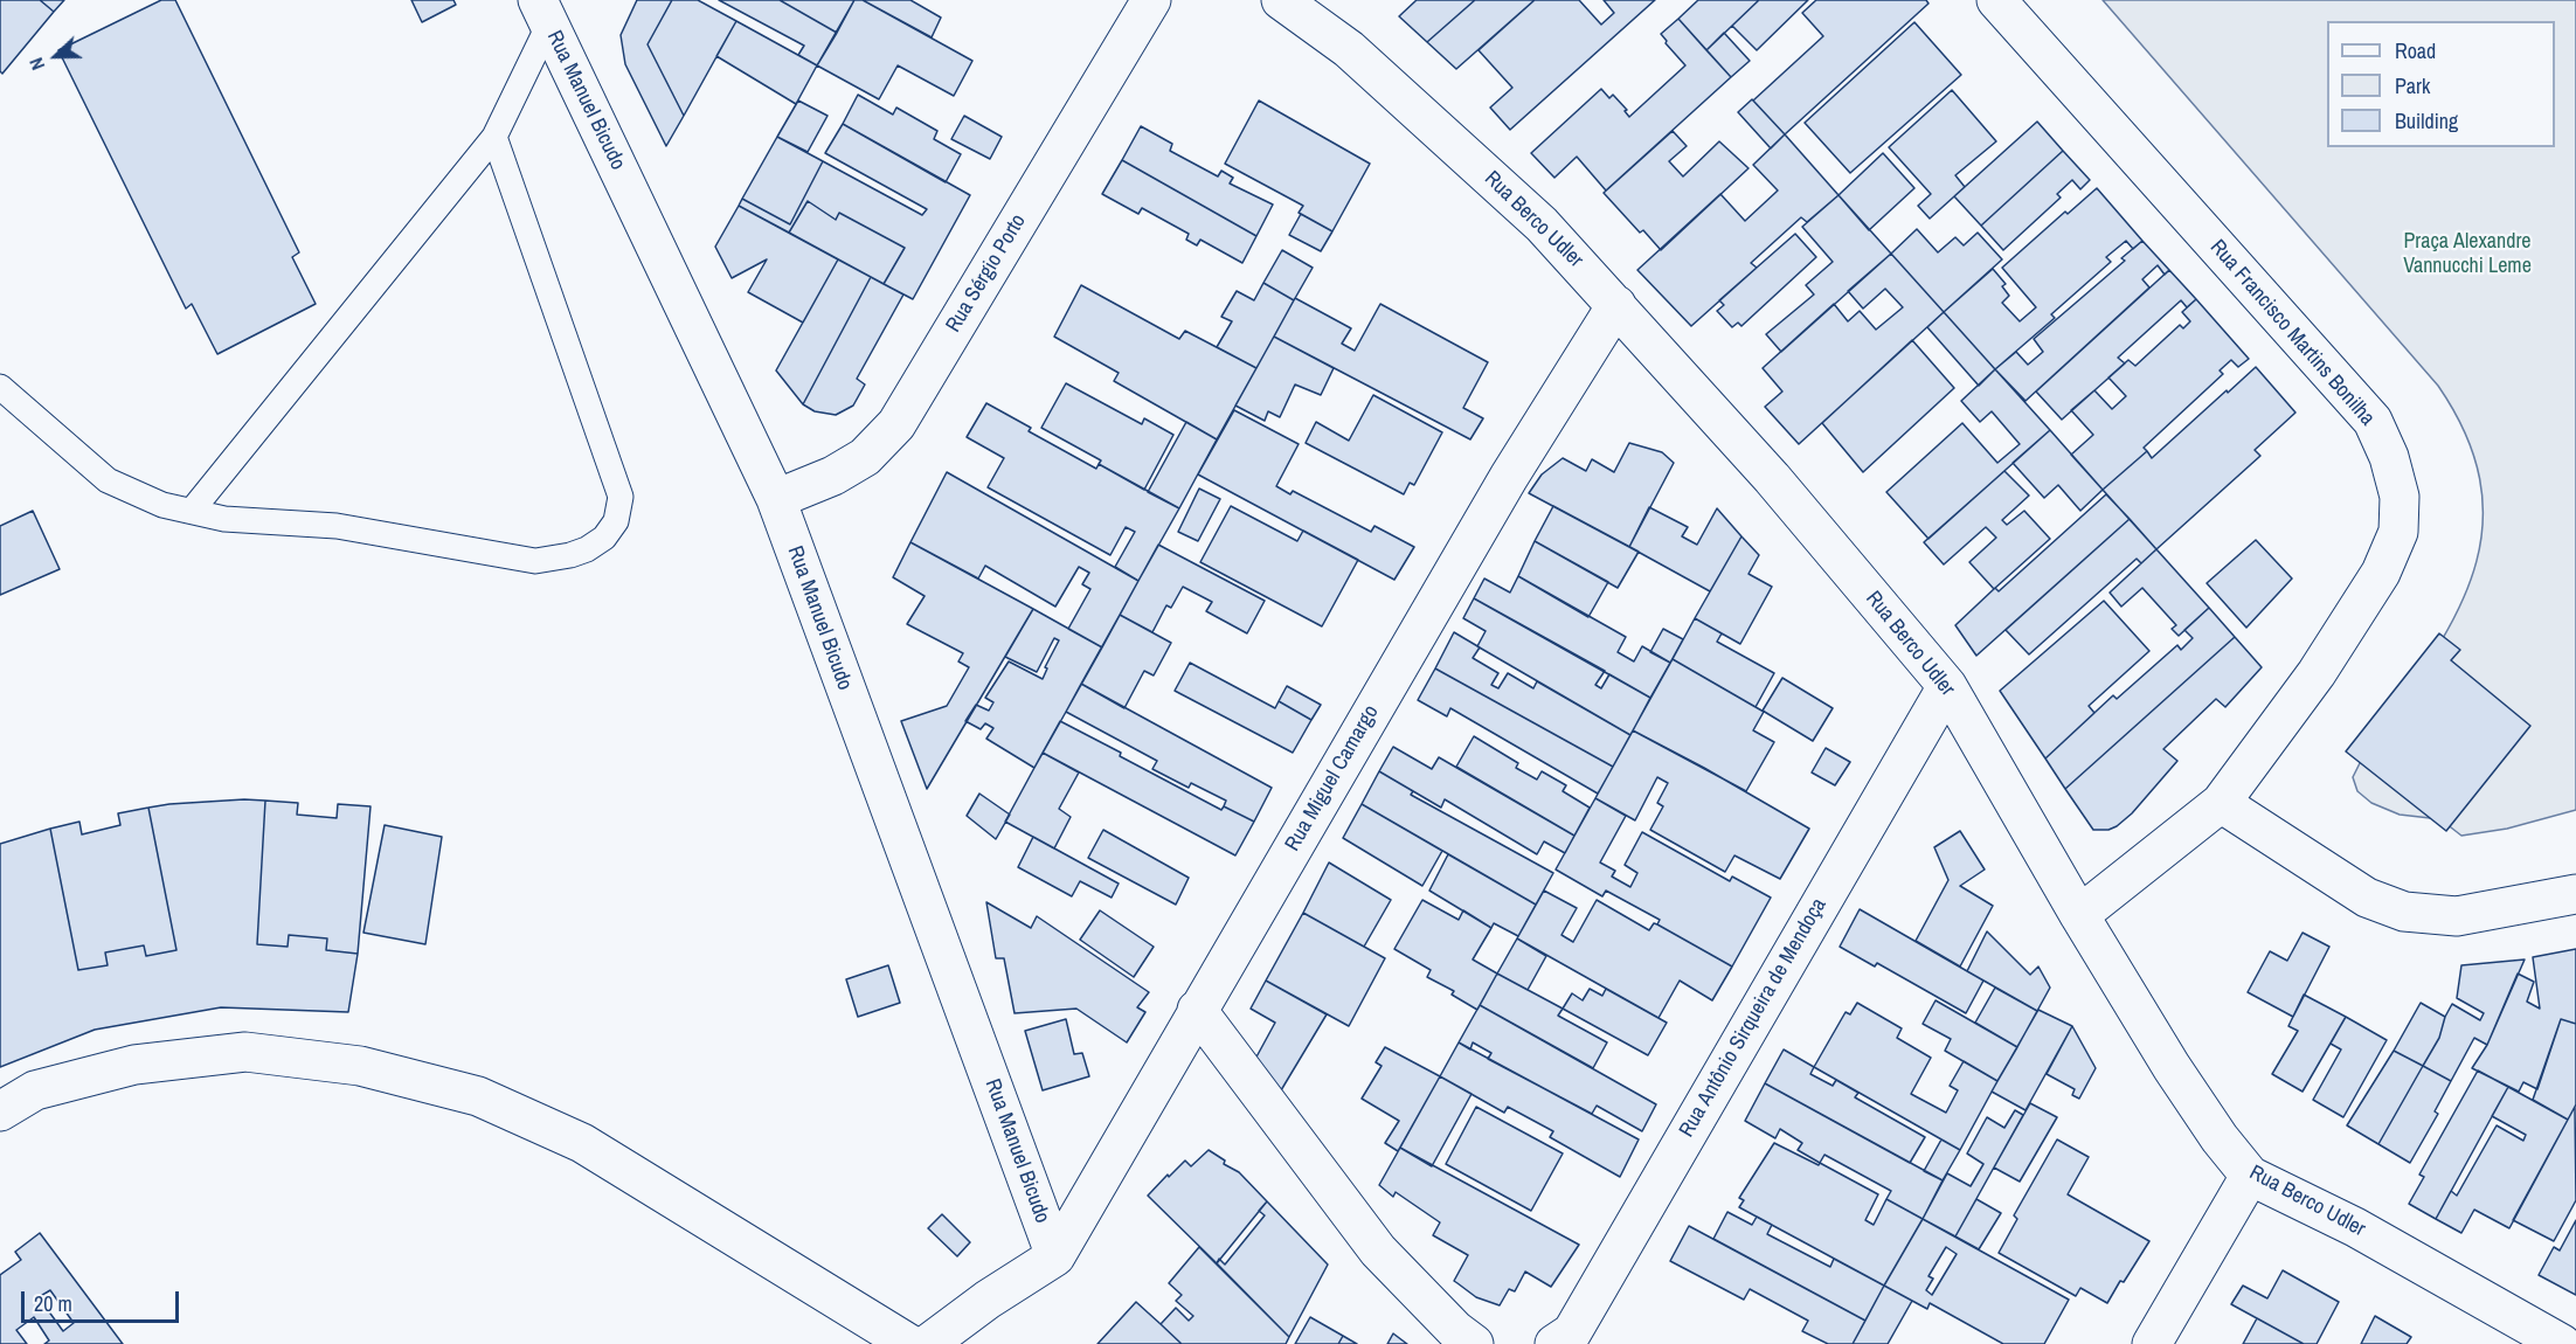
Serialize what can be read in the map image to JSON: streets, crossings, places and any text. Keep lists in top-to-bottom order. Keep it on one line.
{"streets":{"street":["Rua Manuel Bicudo","Rua Berco Udler","Rua Sérgio Porto","Rua Francisco Martins Bonilha","Rua Miguel Camargo","Rua Antônio Sirqueira de Mendoça"]},"crossings":[["Rua Manuel Bicudo","Rua Sérgio Porto"],["Rua Manuel Bicudo","Rua Miguel Camargo"],["Rua Berco Udler","Rua Francisco Martins Bonilha"],["Rua Berco Udler","Rua Miguel Camargo"],["Rua Berco Udler","Rua Antônio Sirqueira de Mendoça"]],"parks":["Praça Alexandre Vannucchi Leme"],"legend":["Road","Park","Building"],"scale_bar":"20 m","north":"left"}
